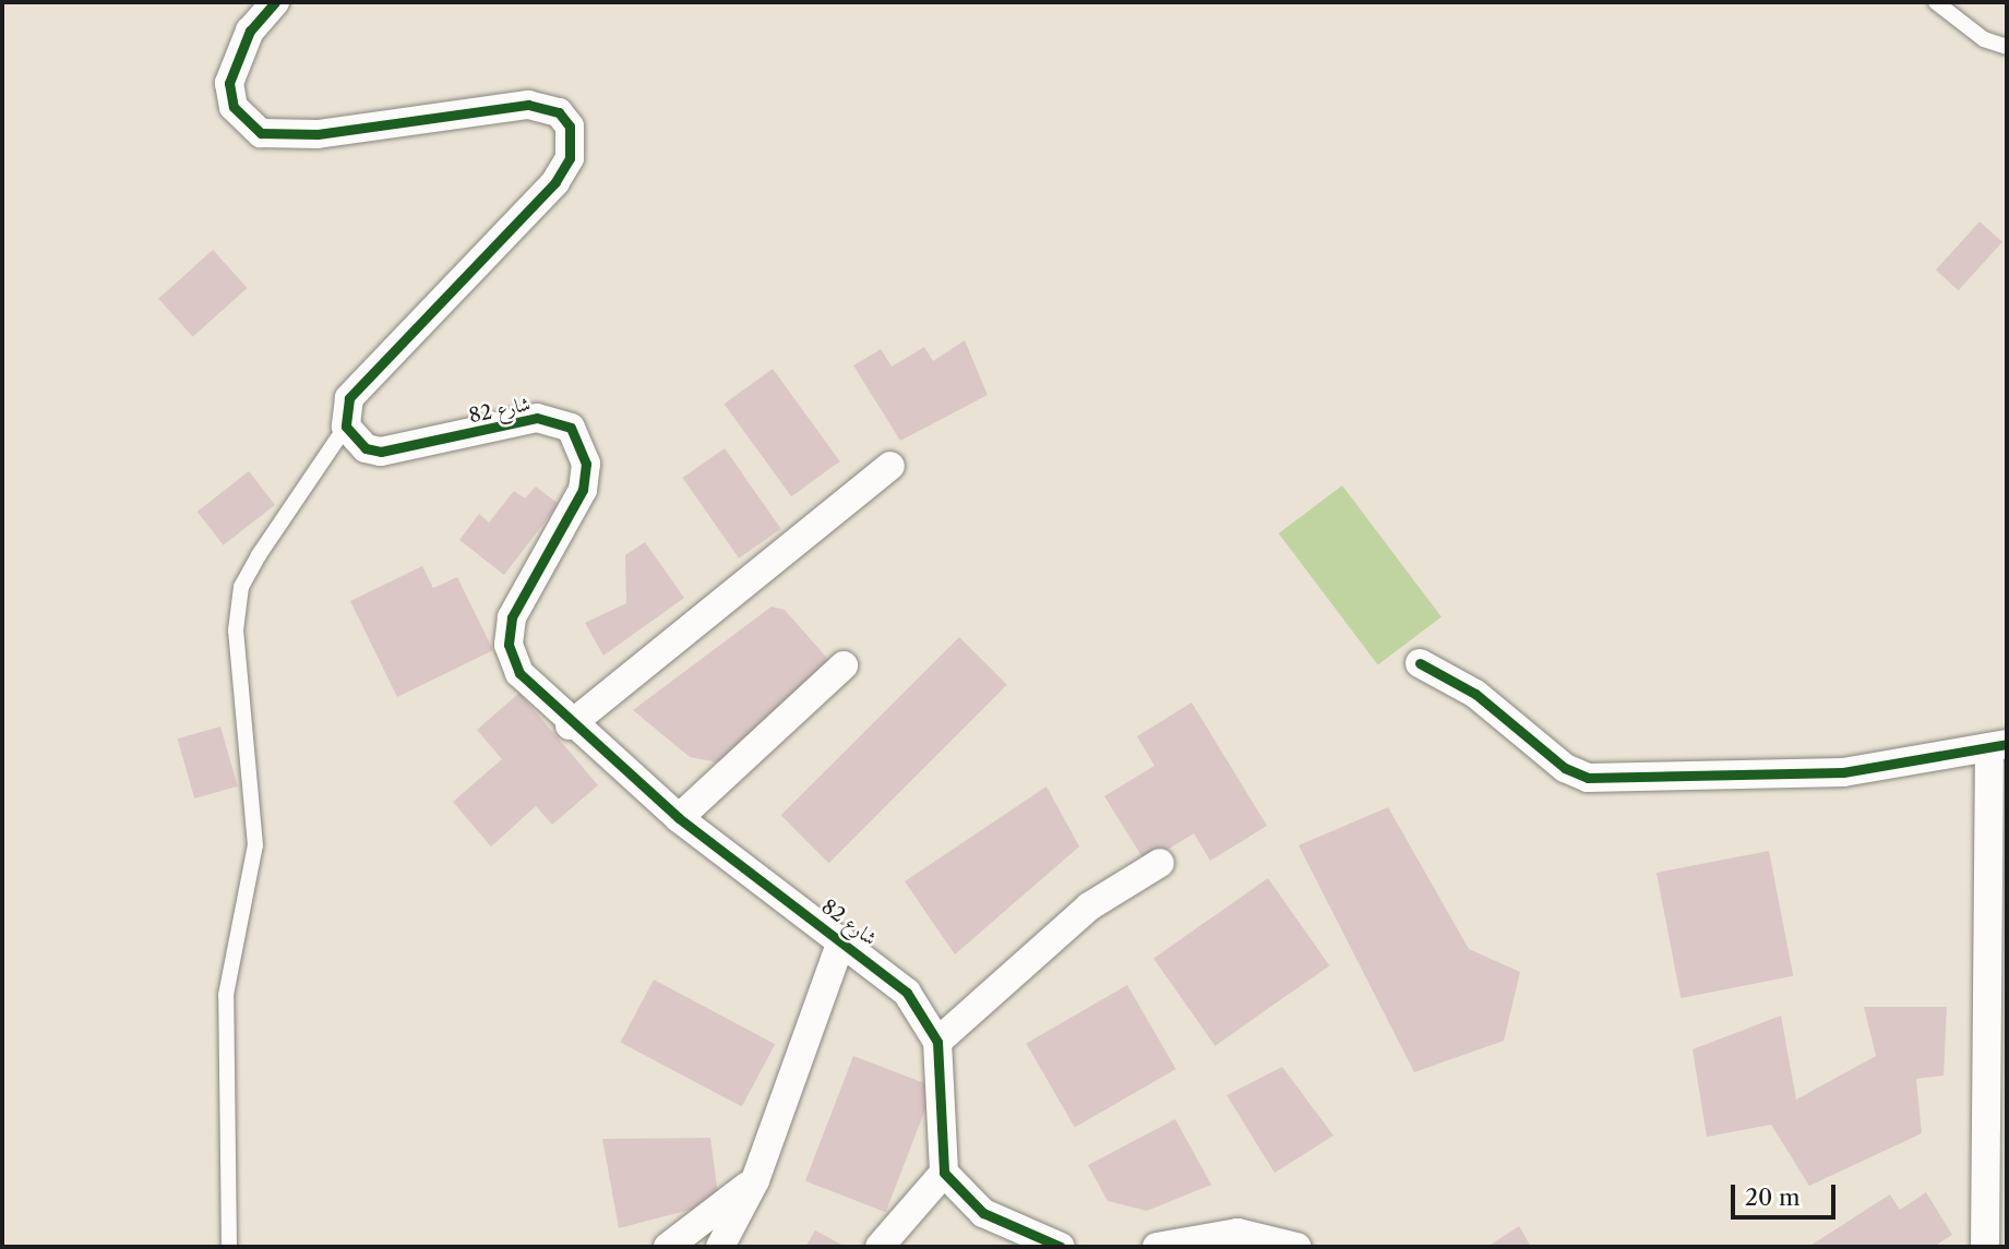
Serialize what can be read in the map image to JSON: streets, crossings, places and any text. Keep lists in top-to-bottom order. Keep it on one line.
{"streets":{"street":["شارع 82"]},"scale_bar":"20 m"}
